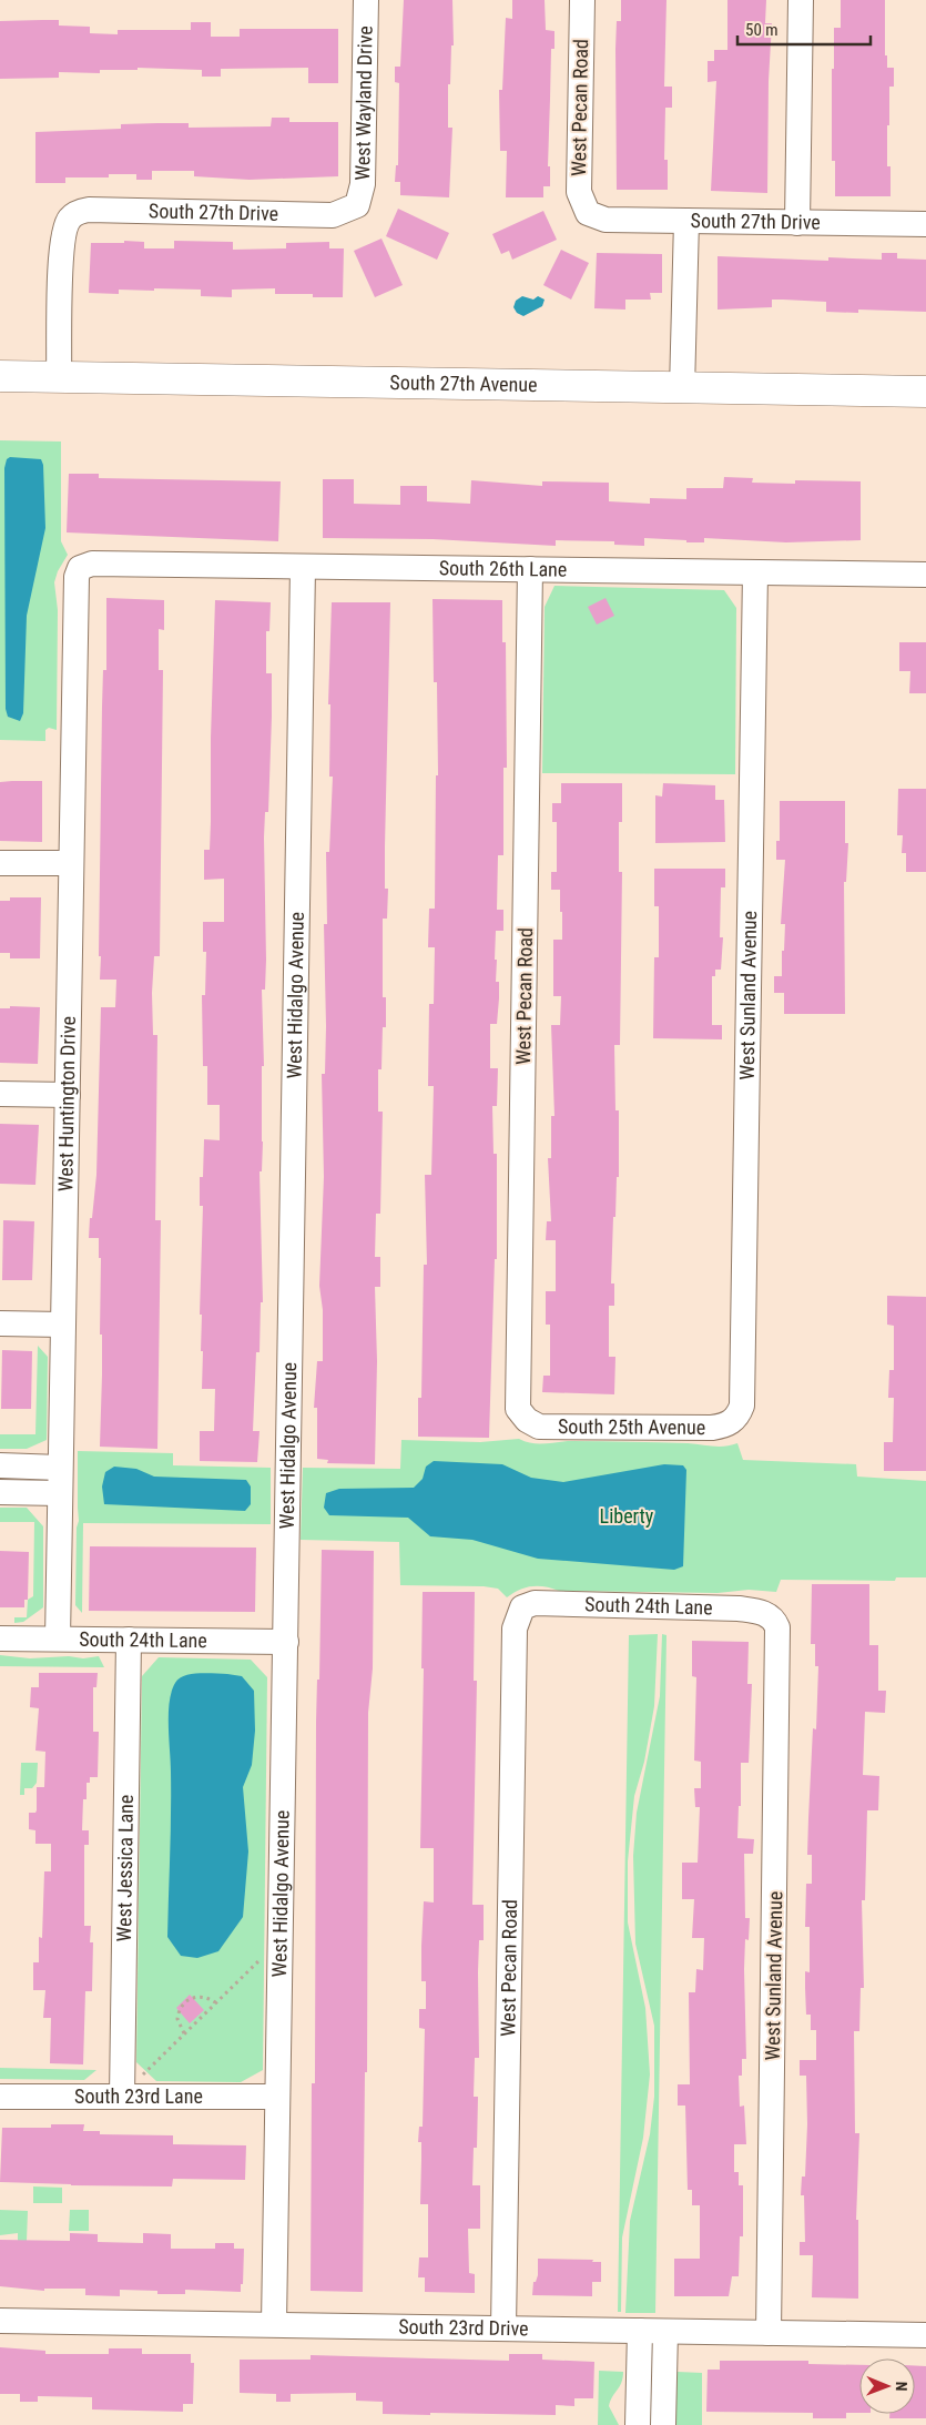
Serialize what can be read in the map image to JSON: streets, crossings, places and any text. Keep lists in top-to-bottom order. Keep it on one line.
{"streets":{"main road":["South 27th Avenue"],"street":["West Wayland Drive","West Pecan Road","South 27th Drive","South 26th Lane","West Hidalgo Avenue","West Sunland Avenue","West Huntington Drive","South 25th Avenue","South 24th Lane","West Jessica Lane","South 23rd Lane","South 23rd Drive"]},"crossings":[["West Wayland Drive","South 27th Drive"],["West Pecan Road","South 27th Drive"],["West Pecan Road","South 26th Lane"],["West Pecan Road","South 25th Avenue"],["West Pecan Road","South 24th Lane"],["West Pecan Road","South 23rd Drive"],["South 27th Drive","South 27th Avenue"],["South 26th Lane","West Hidalgo Avenue"],["South 26th Lane","West Sunland Avenue"],["South 26th Lane","West Huntington Drive"],["West Hidalgo Avenue","South 24th Lane"],["West Hidalgo Avenue","South 23rd Lane"],["West Hidalgo Avenue","South 23rd Drive"],["West Sunland Avenue","South 25th Avenue"],["West Sunland Avenue","South 24th Lane"],["West Sunland Avenue","South 23rd Drive"],["West Huntington Drive","South 24th Lane"],["South 24th Lane","West Jessica Lane"],["West Jessica Lane","South 23rd Lane"]],"parks":["Liberty"],"scale_bar":"50 m","north":"right"}
